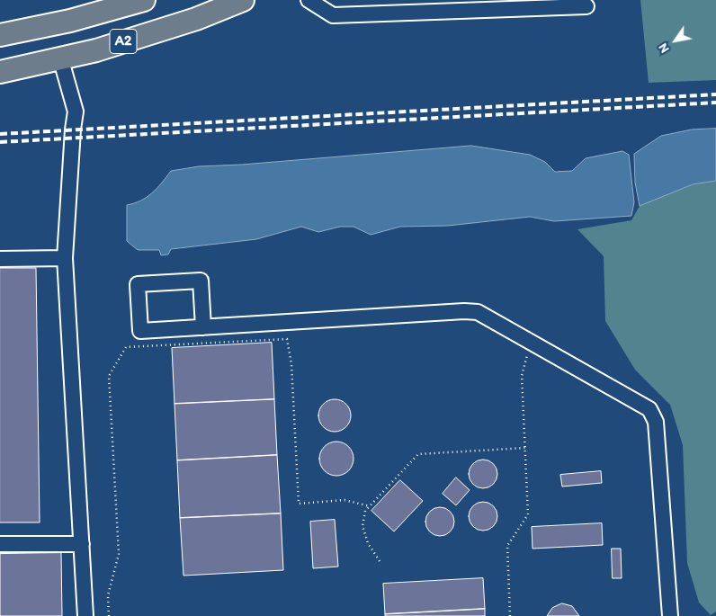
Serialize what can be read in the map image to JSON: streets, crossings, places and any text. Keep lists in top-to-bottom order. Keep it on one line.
{"streets":{"highway":["A2"]},"north":"bottom left"}
